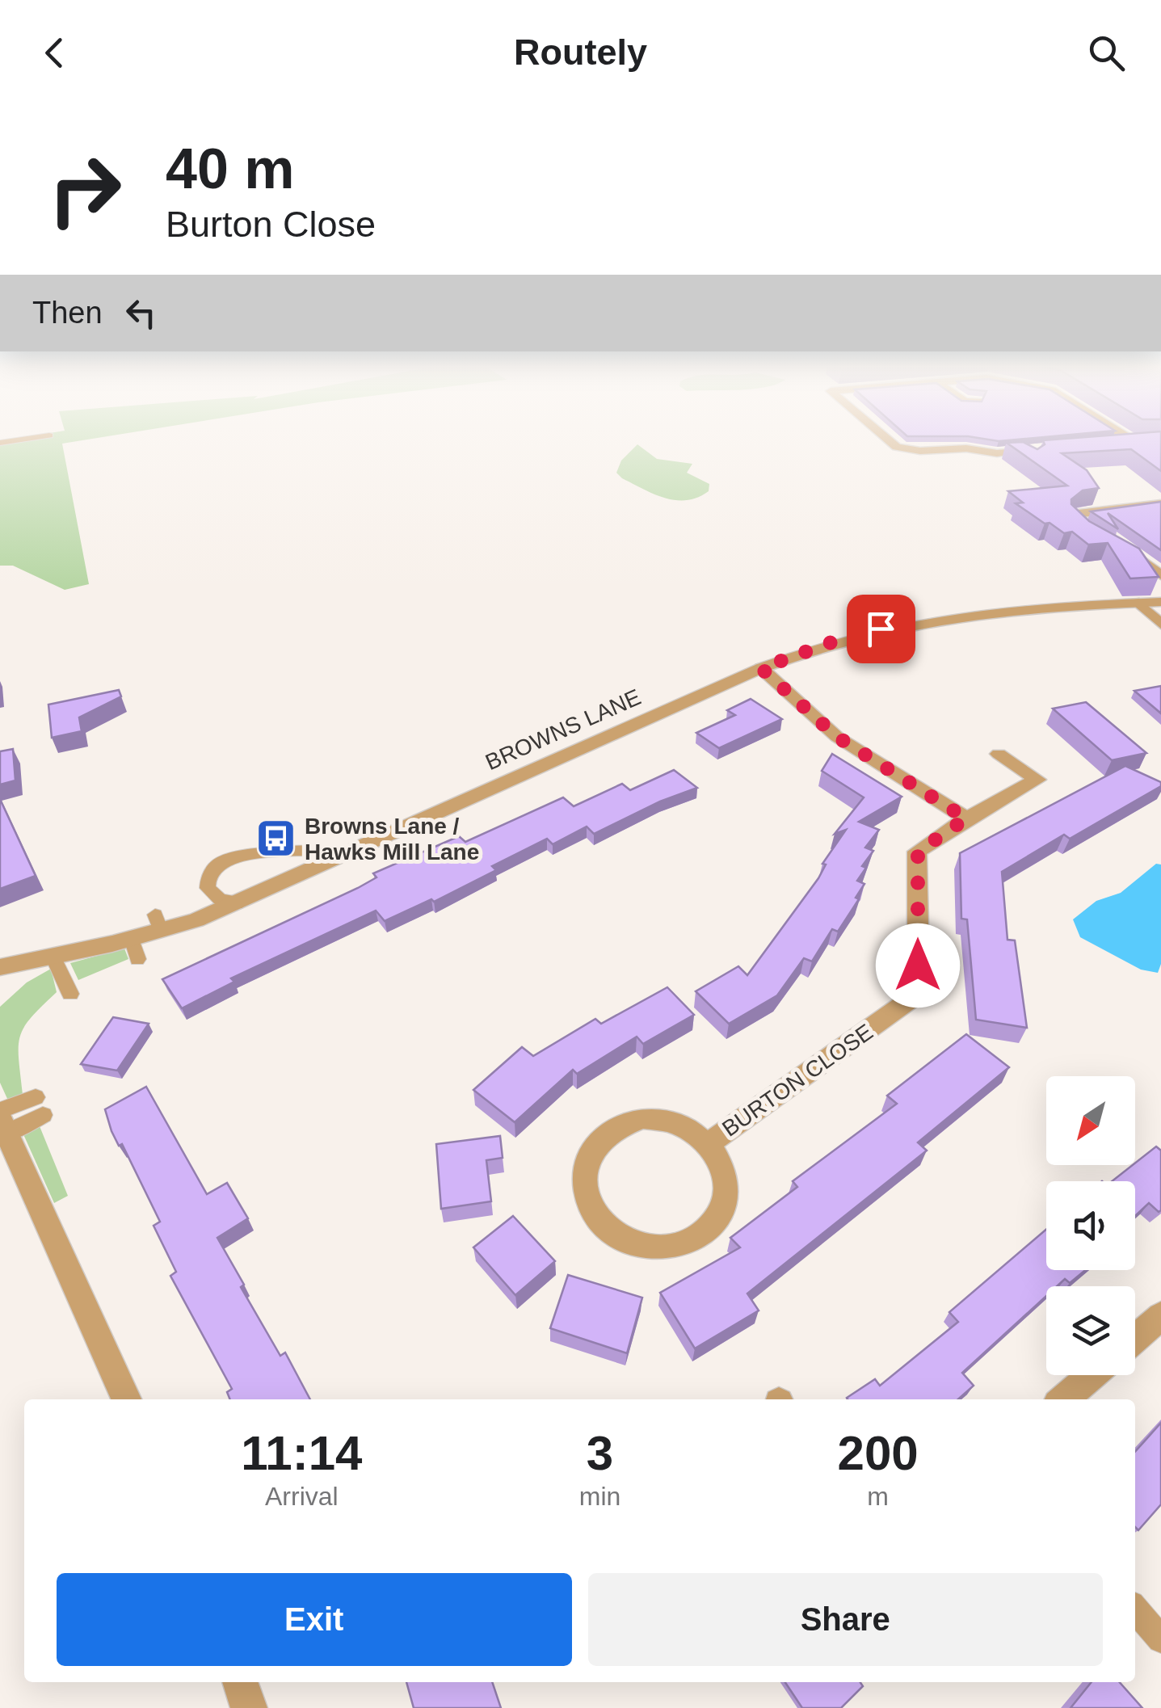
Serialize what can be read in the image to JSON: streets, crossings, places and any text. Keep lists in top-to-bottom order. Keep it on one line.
{"streets":{"street":["BROWNS LANE","BURTON CLOSE"]},"places":{"bus stop":["Browns Lane / Hawks Mill Lane"]},"north":"bottom left","page":{"header":"Routely","turn":["40 m","Burton Close"],"then":"Then","eta":["11:14","Arrival","3","min","200","m"],"buttons":["Exit","Share"]}}
